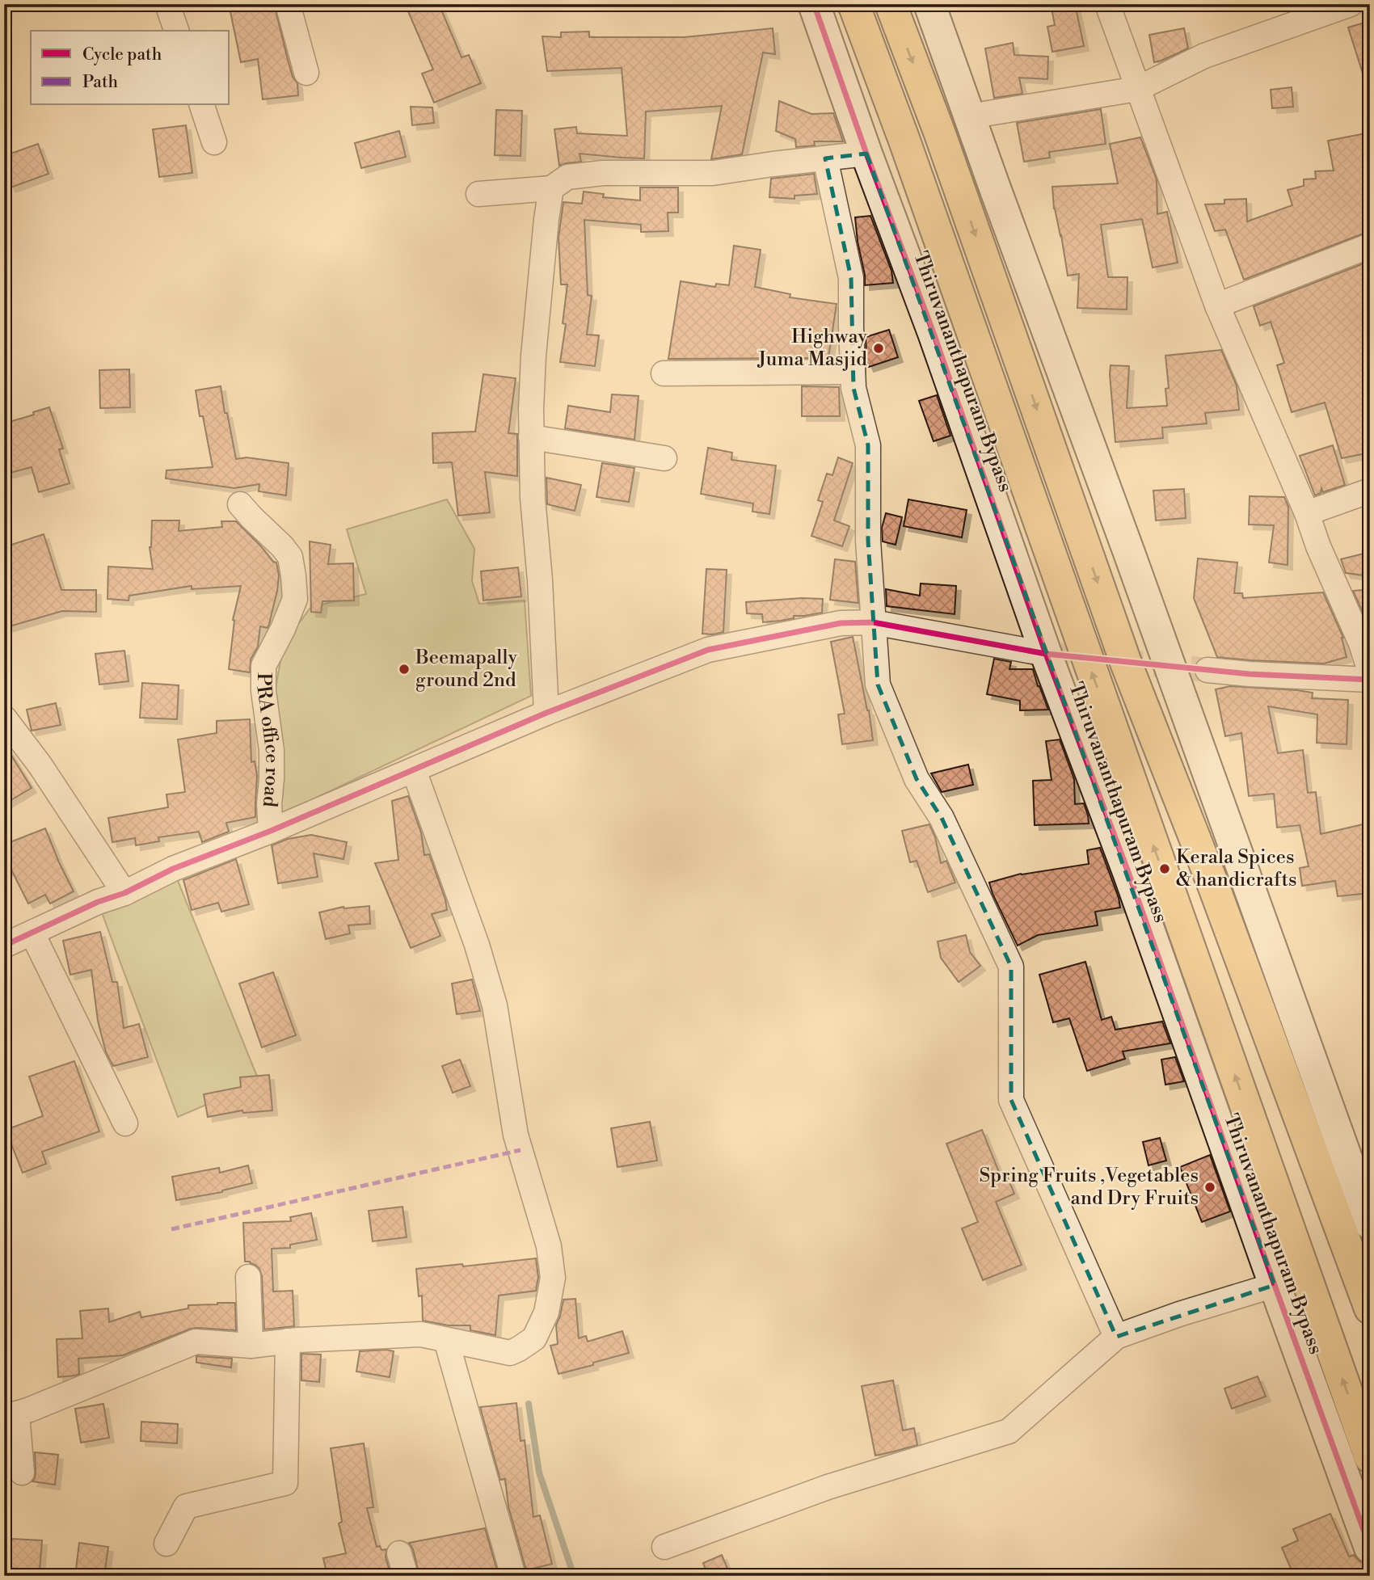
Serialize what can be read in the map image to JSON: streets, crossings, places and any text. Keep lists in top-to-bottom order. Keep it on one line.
{"streets":{"highway":["Thiruvananthapuram Bypass"],"street":["PRA office road"]},"places":["Highway Juma Masjid","Beemapally ground 2nd","Kerala Spices & handicrafts","Spring Fruits ,Vegetables and Dry Fruits"],"legend":["Cycle path","Path"]}
